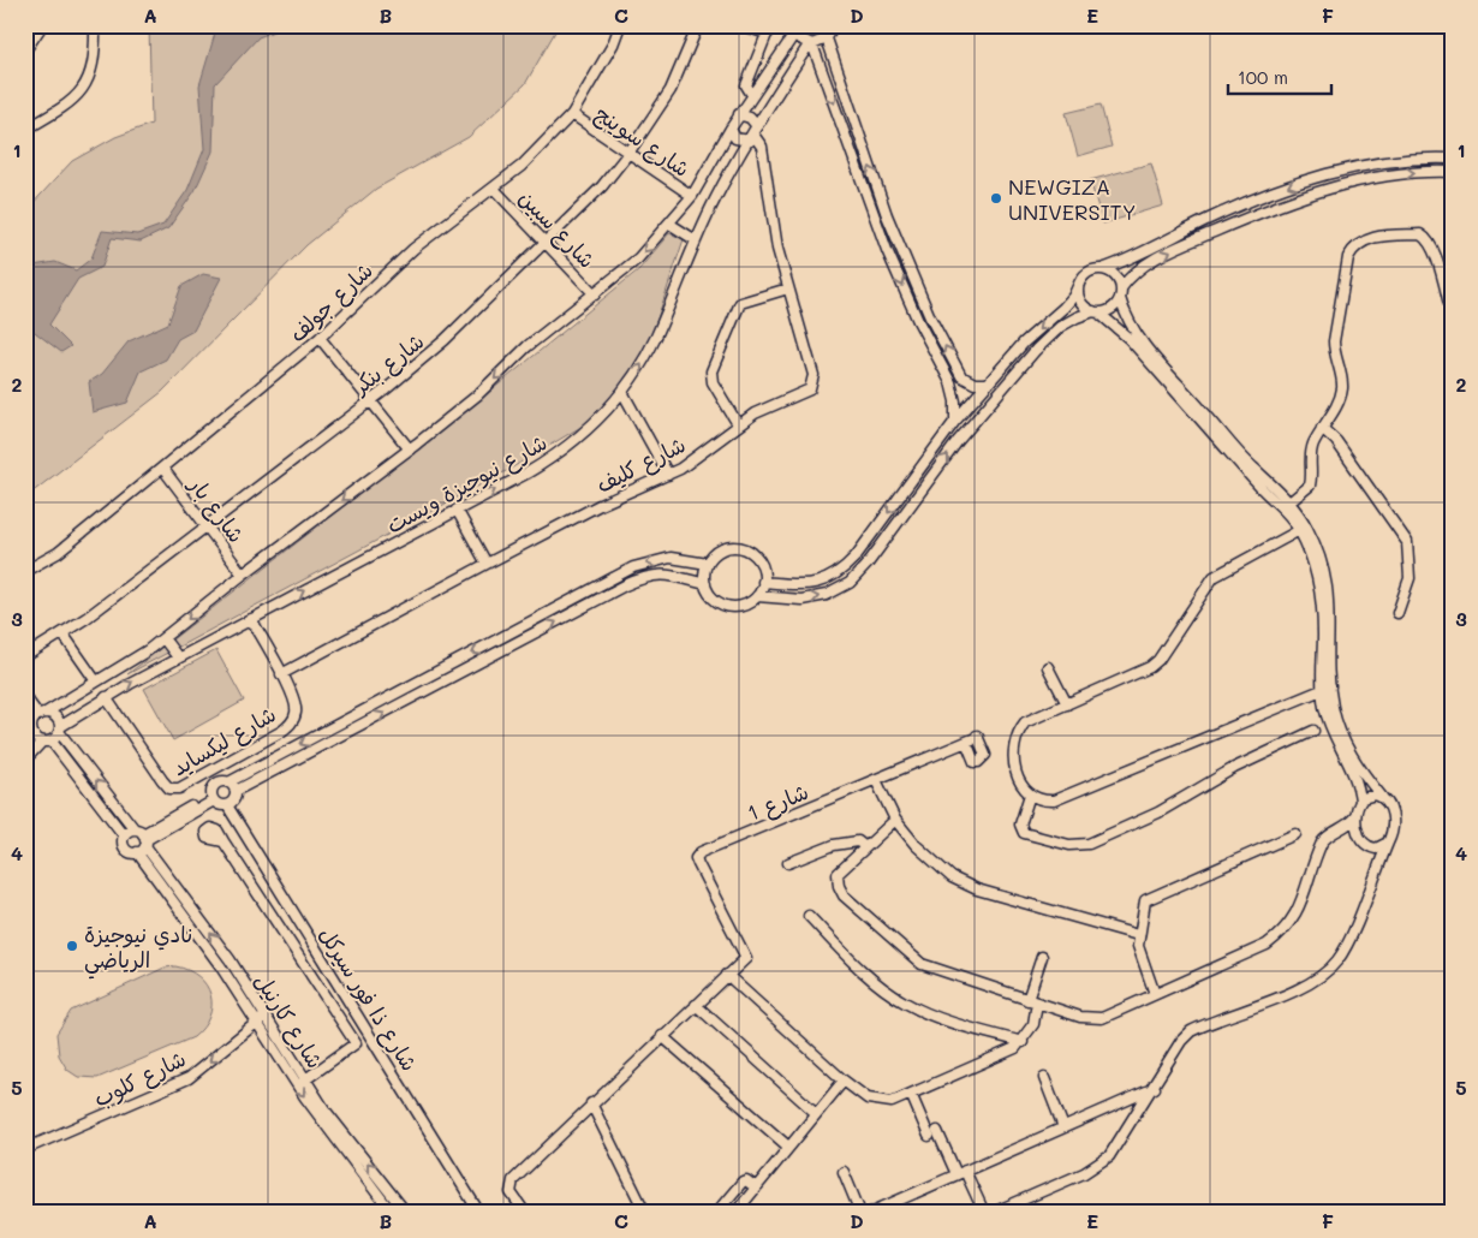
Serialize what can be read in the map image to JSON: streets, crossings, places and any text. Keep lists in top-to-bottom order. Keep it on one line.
{"streets":{"street":["شارع سوينج","شارع سبين","شارع جولف","شارع بنكر","شارع كليف","شارع نيوجيزة ويست","شارع بار","شارع ليكسايد","شارع 1","شارع ذا فور سيركل","شارع كارنيل","شارع كلوب"]},"crossings":[["شارع سوينج","شارع جولف"],["شارع سوينج","شارع بنكر"],["شارع سبين","شارع جولف"],["شارع سبين","شارع بنكر"],["شارع جولف","شارع بار"],["شارع بنكر","شارع بار"],["شارع كليف","شارع نيوجيزة ويست"],["شارع كليف","شارع ليكسايد"],["شارع نيوجيزة ويست","شارع ليكسايد"],["شارع كارنيل","شارع كلوب"]],"one_way":["شارع كلوب"],"places":["NEWGIZA UNIVERSITY","نادي نيوجيزة الرياضي"],"scale_bar":"100 m","grid":{"columns":["A","B","C","D","E","F"],"rows":["1","2","3","4","5"]}}
